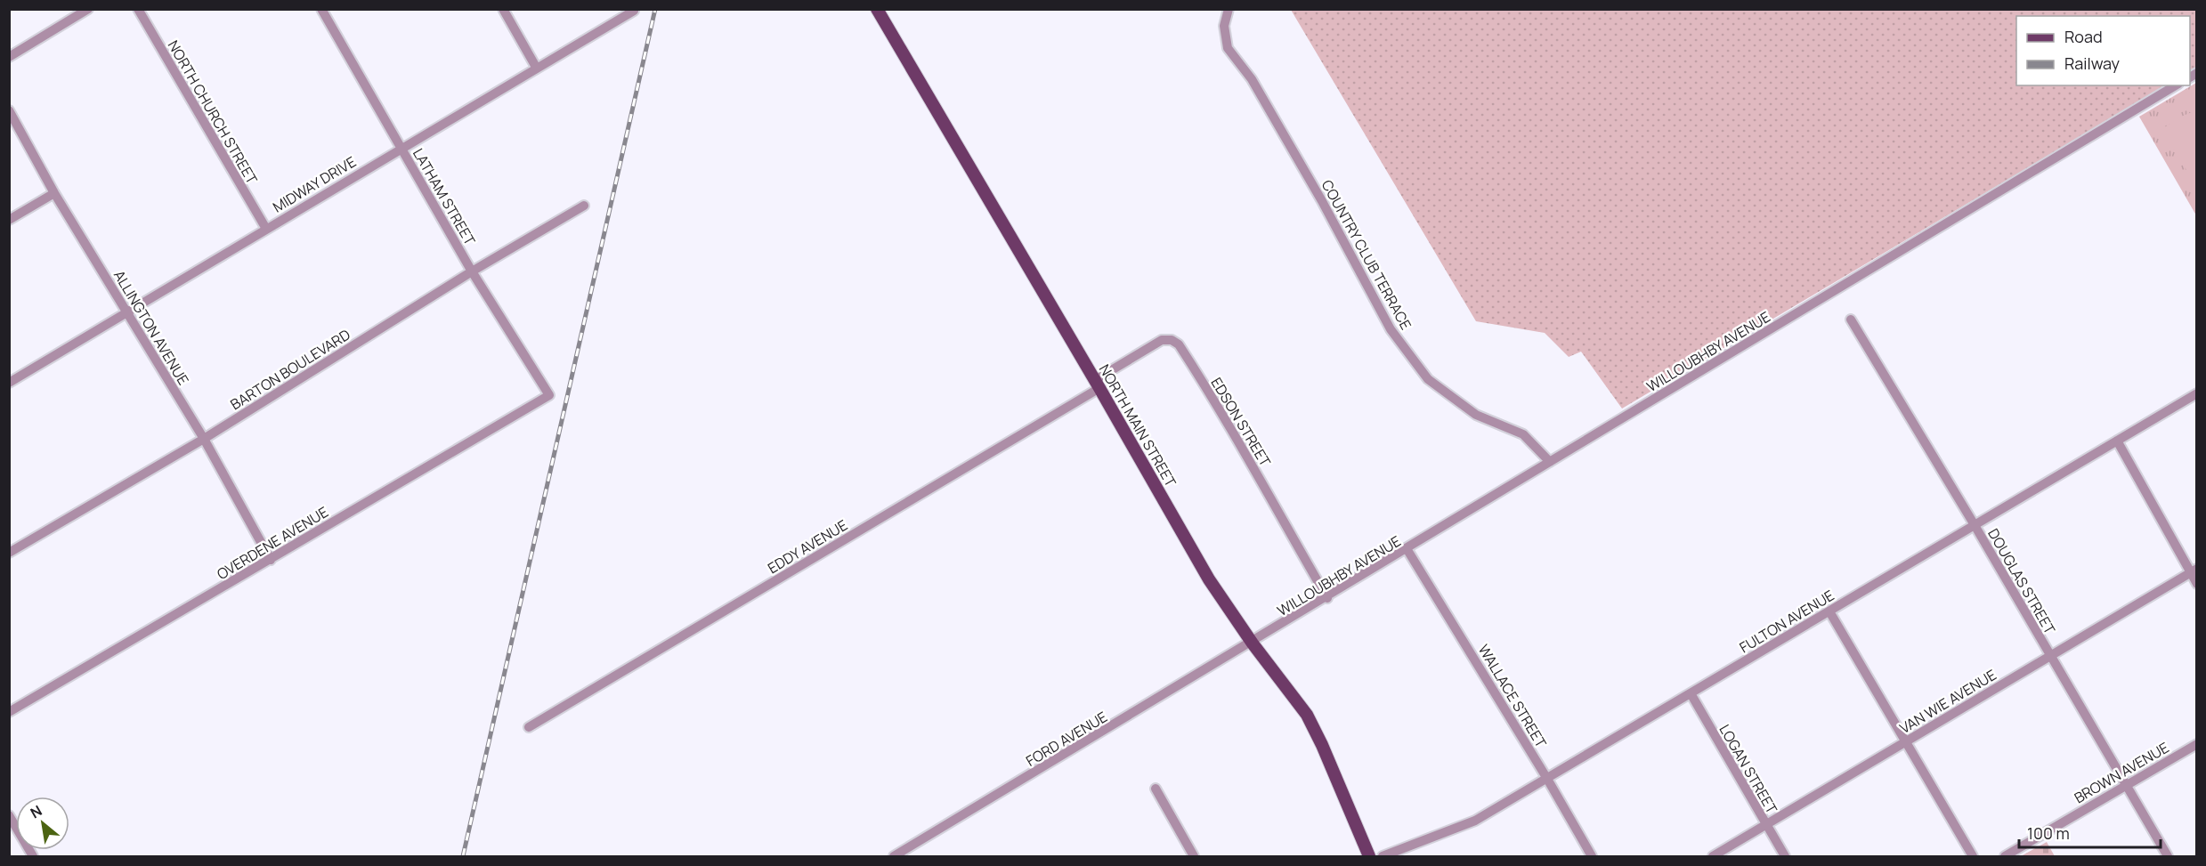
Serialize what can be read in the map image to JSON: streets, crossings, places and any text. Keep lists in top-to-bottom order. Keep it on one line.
{"streets":{"main road":["NORTH MAIN STREET"],"street":["NORTH CHURCH STREET","MIDWAY DRIVE","LATHAM STREET","COUNTRY CLUB TERRACE","ALLINGTON AVENUE","WILLOUBHBY AVENUE","BARTON BOULEVARD","EDSON STREET","OVERDENE AVENUE","EDDY AVENUE","DOUGLAS STREET","FULTON AVENUE","WALLACE STREET","VAN WIE AVENUE","FORD AVENUE","LOGAN STREET","BROWN AVENUE"]},"crossings":[["NORTH CHURCH STREET","MIDWAY DRIVE"],["MIDWAY DRIVE","LATHAM STREET"],["MIDWAY DRIVE","ALLINGTON AVENUE"],["LATHAM STREET","BARTON BOULEVARD"],["LATHAM STREET","OVERDENE AVENUE"],["COUNTRY CLUB TERRACE","WILLOUBHBY AVENUE"],["ALLINGTON AVENUE","BARTON BOULEVARD"],["ALLINGTON AVENUE","OVERDENE AVENUE"],["WILLOUBHBY AVENUE","EDSON STREET"],["WILLOUBHBY AVENUE","NORTH MAIN STREET"],["WILLOUBHBY AVENUE","WALLACE STREET"],["WILLOUBHBY AVENUE","FORD AVENUE"],["EDSON STREET","NORTH MAIN STREET"],["EDSON STREET","EDDY AVENUE"],["NORTH MAIN STREET","EDDY AVENUE"],["NORTH MAIN STREET","FORD AVENUE"],["DOUGLAS STREET","FULTON AVENUE"],["DOUGLAS STREET","VAN WIE AVENUE"],["DOUGLAS STREET","BROWN AVENUE"],["FULTON AVENUE","WALLACE STREET"],["FULTON AVENUE","LOGAN STREET"],["VAN WIE AVENUE","LOGAN STREET"]],"legend":["Road","Railway"],"scale_bar":"100 m","north":"top left"}
